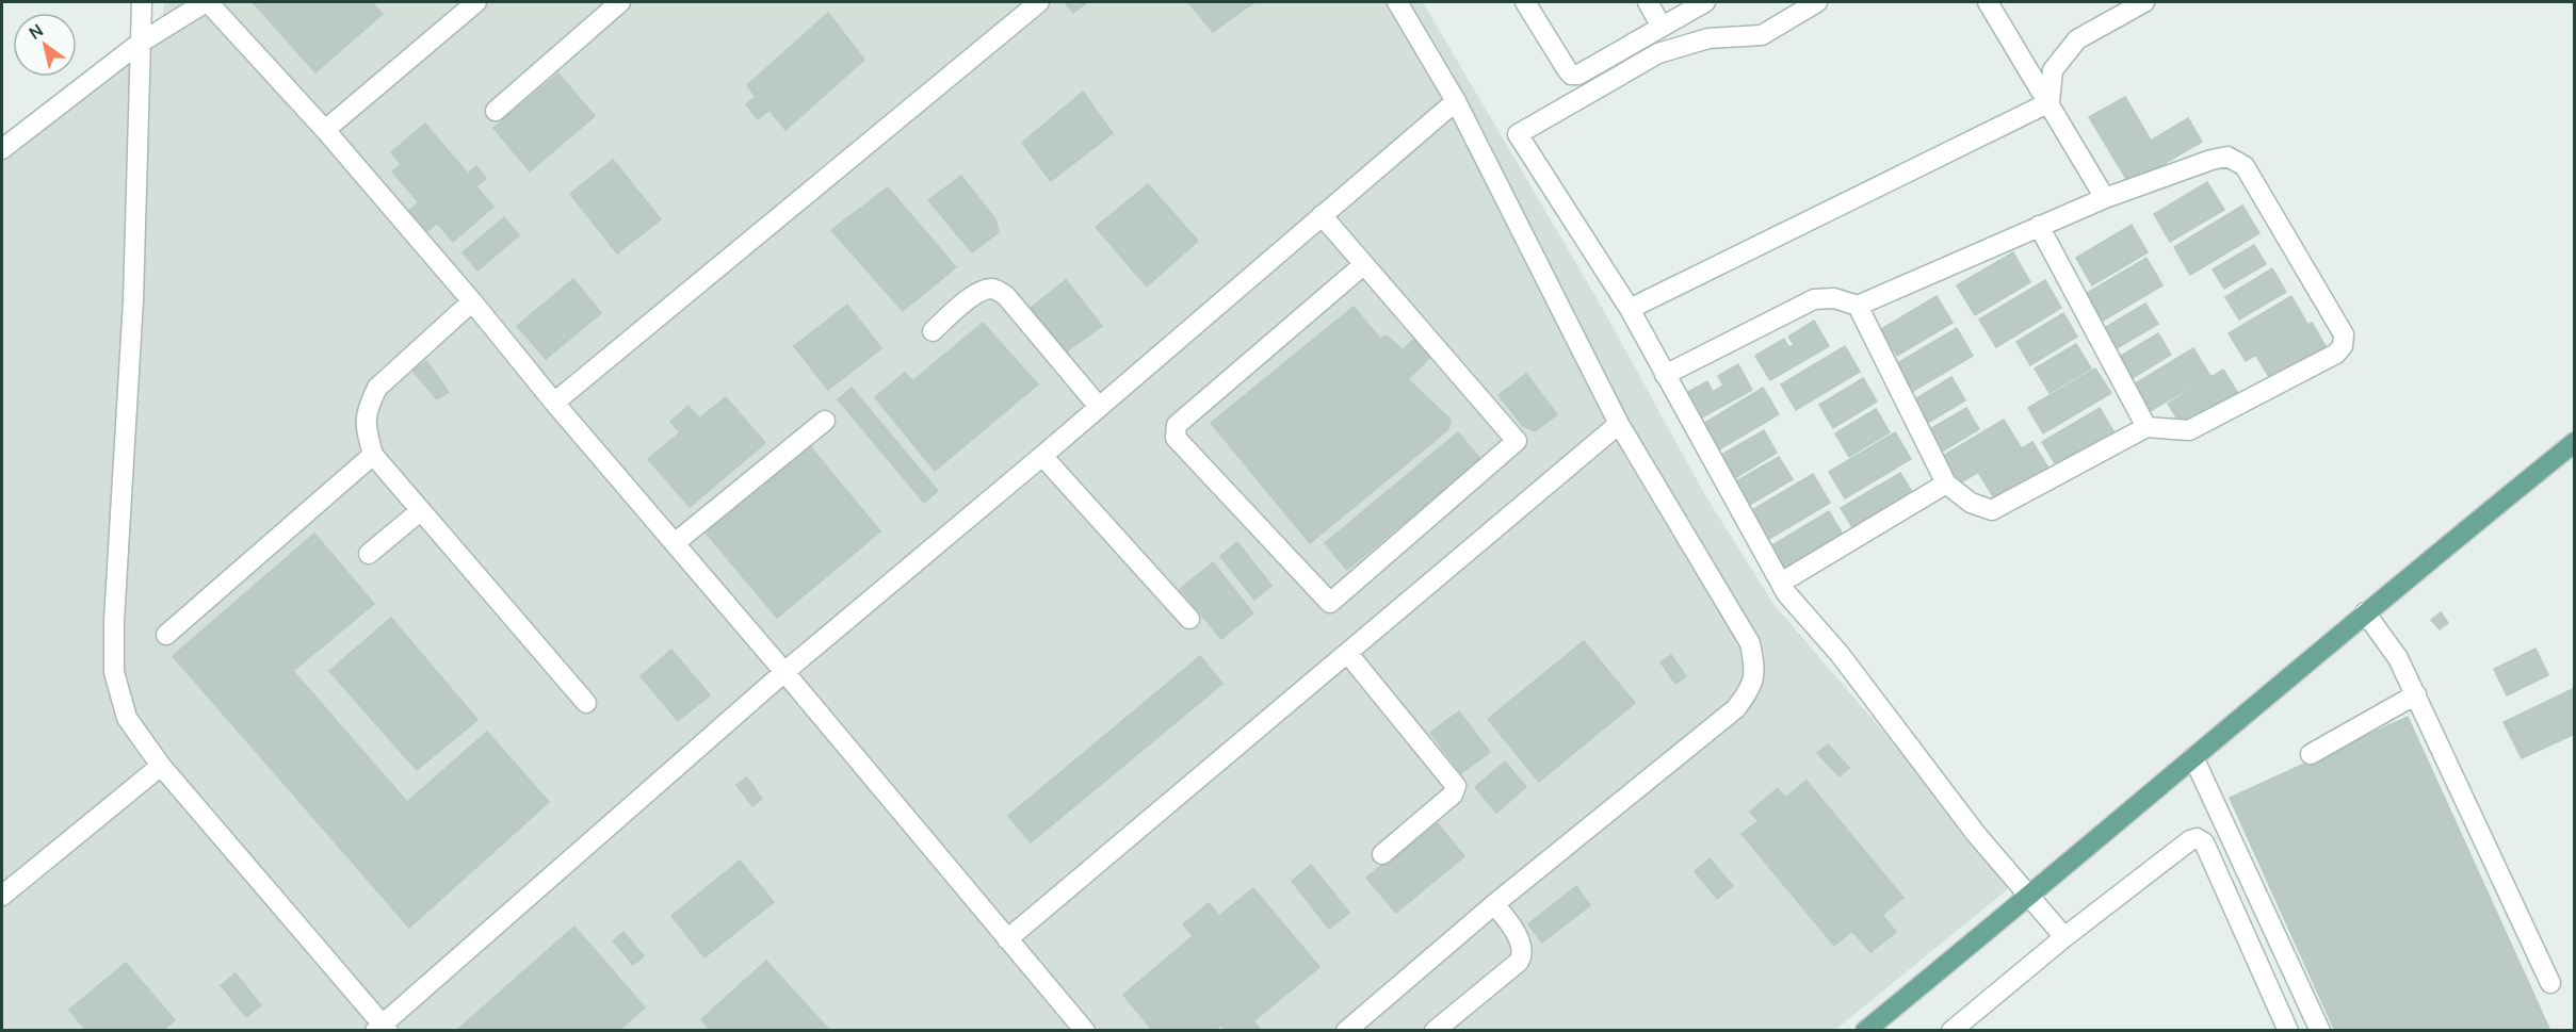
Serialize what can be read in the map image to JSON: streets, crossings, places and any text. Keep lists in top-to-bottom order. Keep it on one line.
{"north":"top left"}
